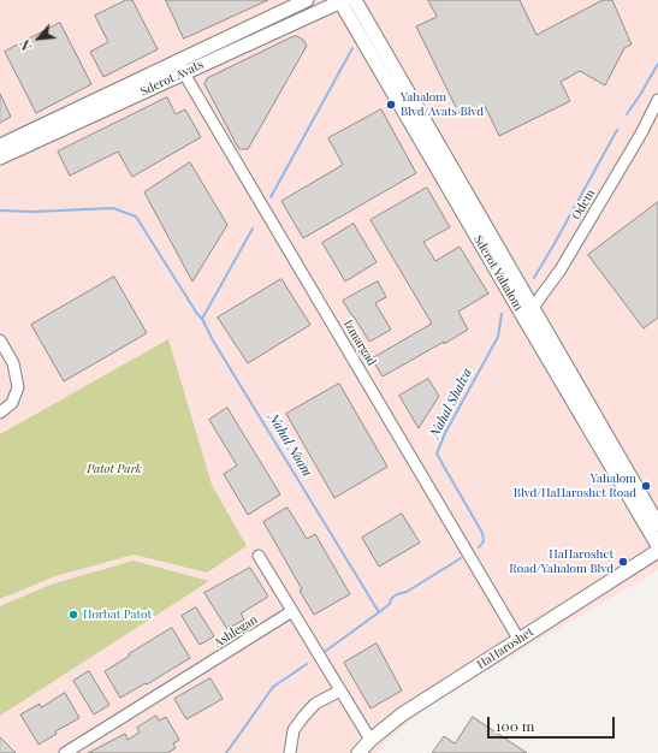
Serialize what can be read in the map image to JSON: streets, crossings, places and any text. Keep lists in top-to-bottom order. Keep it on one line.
{"streets":{"street":["Sderot Avats","Odem","Sderot Yahalom","Izmargad","Ashlegan","HaHaroshet"]},"crossings":[["Sderot Avats","Sderot Yahalom"],["Sderot Avats","Izmargad"],["Odem","Sderot Yahalom"],["Izmargad","HaHaroshet"]],"water":["Nahal Shalva","Nahal Noam"],"parks":["Patot Park"],"places":["Yahalom Blvd/Avats Blvd","Yahalom Blvd/HaHaroshet Road","HaHaroshet Road/Yahalom Blvd","Horbat Patot"],"scale_bar":"100 m","north":"bottom left"}
